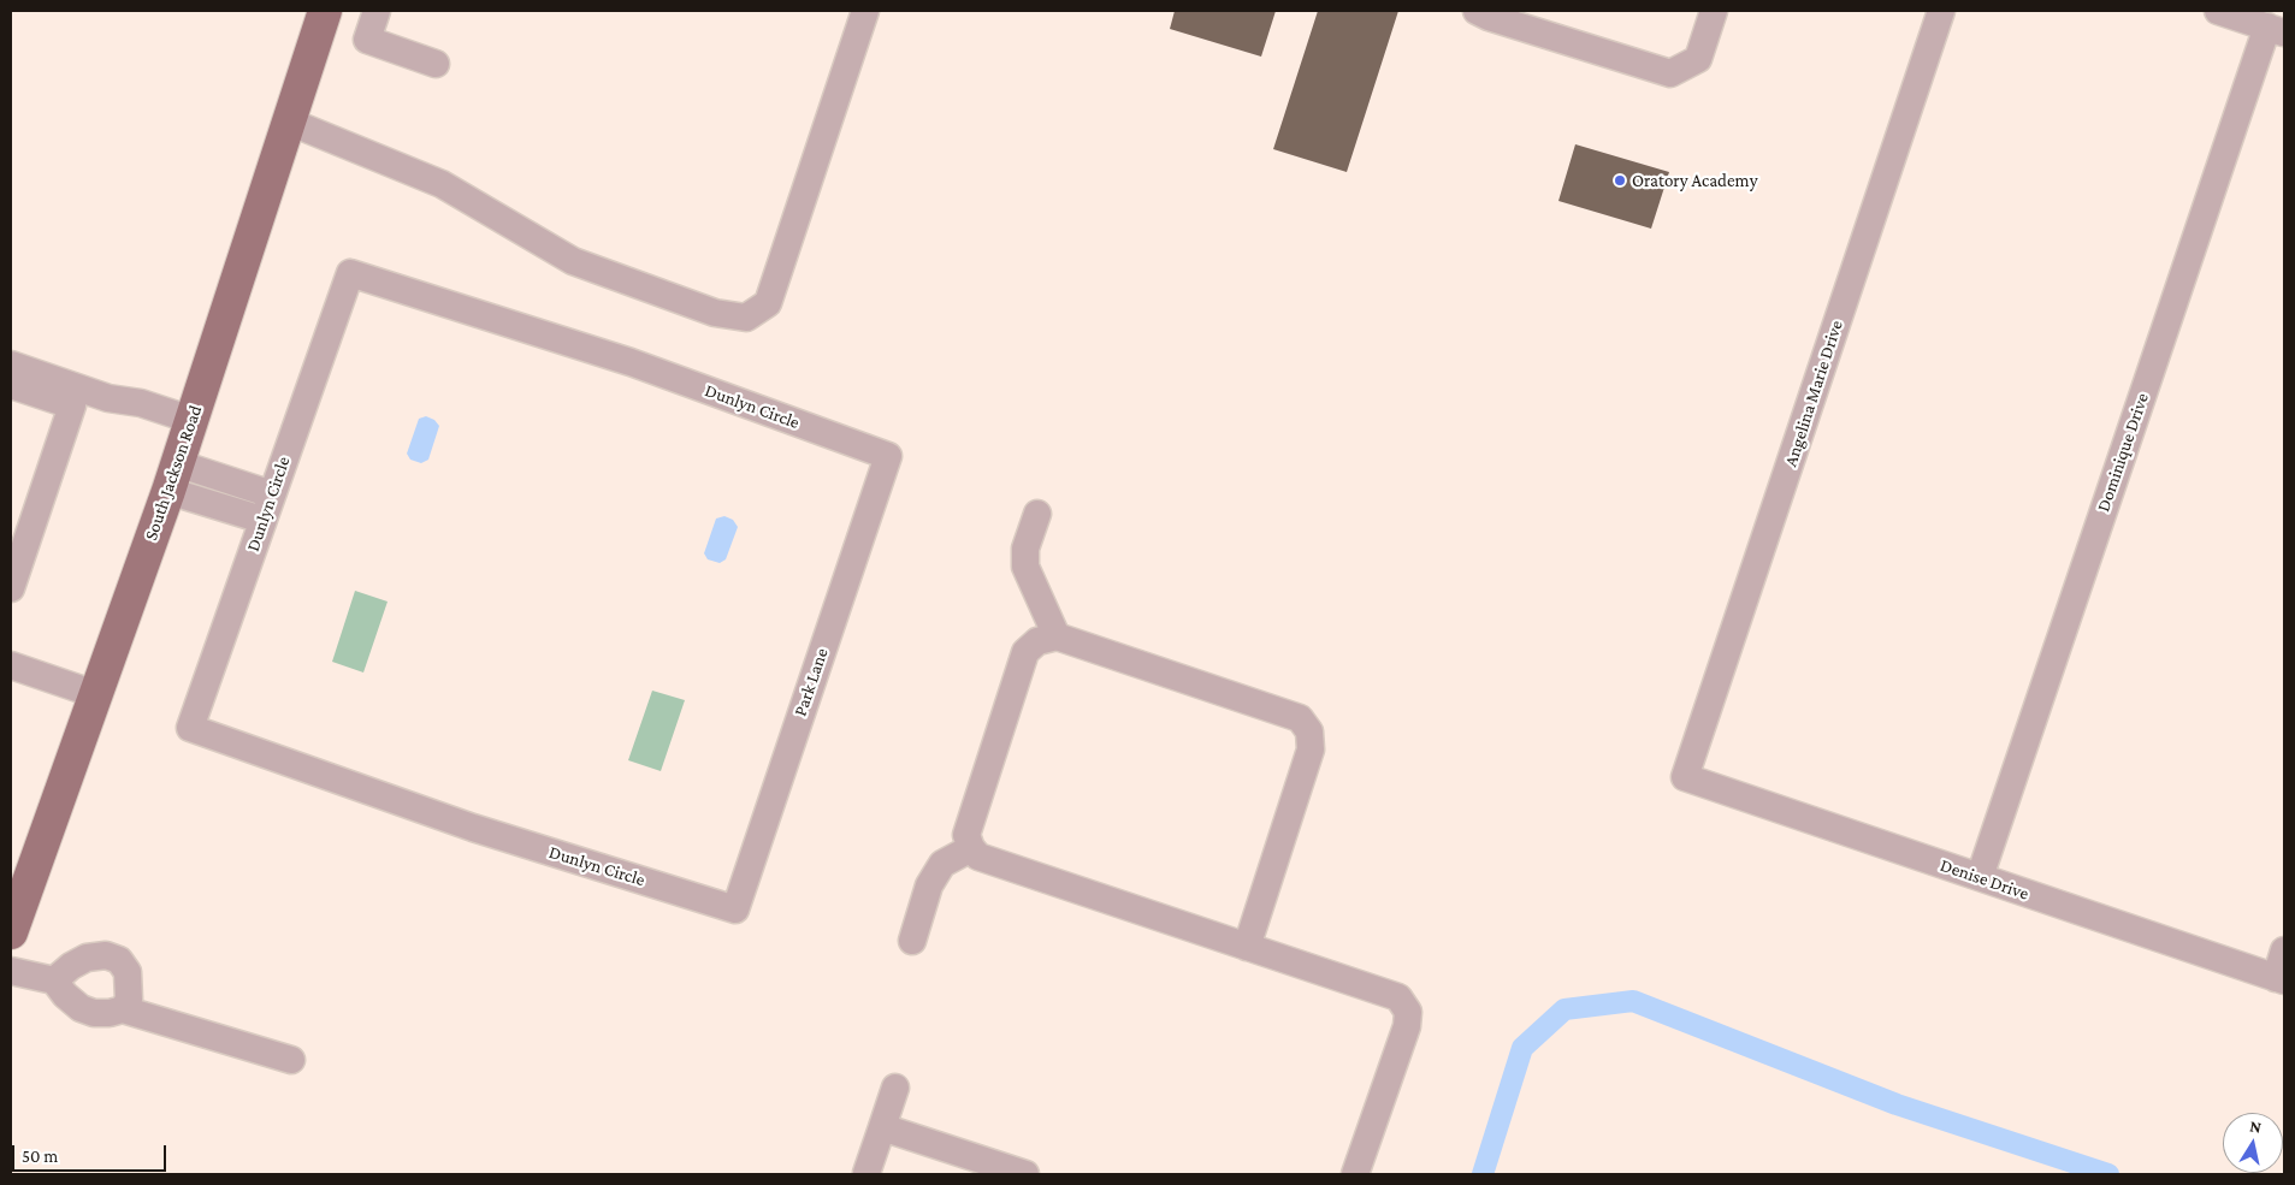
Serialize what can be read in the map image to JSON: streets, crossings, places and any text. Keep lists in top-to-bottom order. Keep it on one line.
{"streets":{"main road":["South Jackson Road"],"street":["Angelina Marie Drive","Dunlyn Circle","Dominique Drive","Park Lane","Denise Drive"]},"crossings":[["Angelina Marie Drive","Denise Drive"],["Dunlyn Circle","Park Lane"],["Dominique Drive","Denise Drive"]],"places":["Oratory Academy"],"scale_bar":"50 m","north":"top"}
